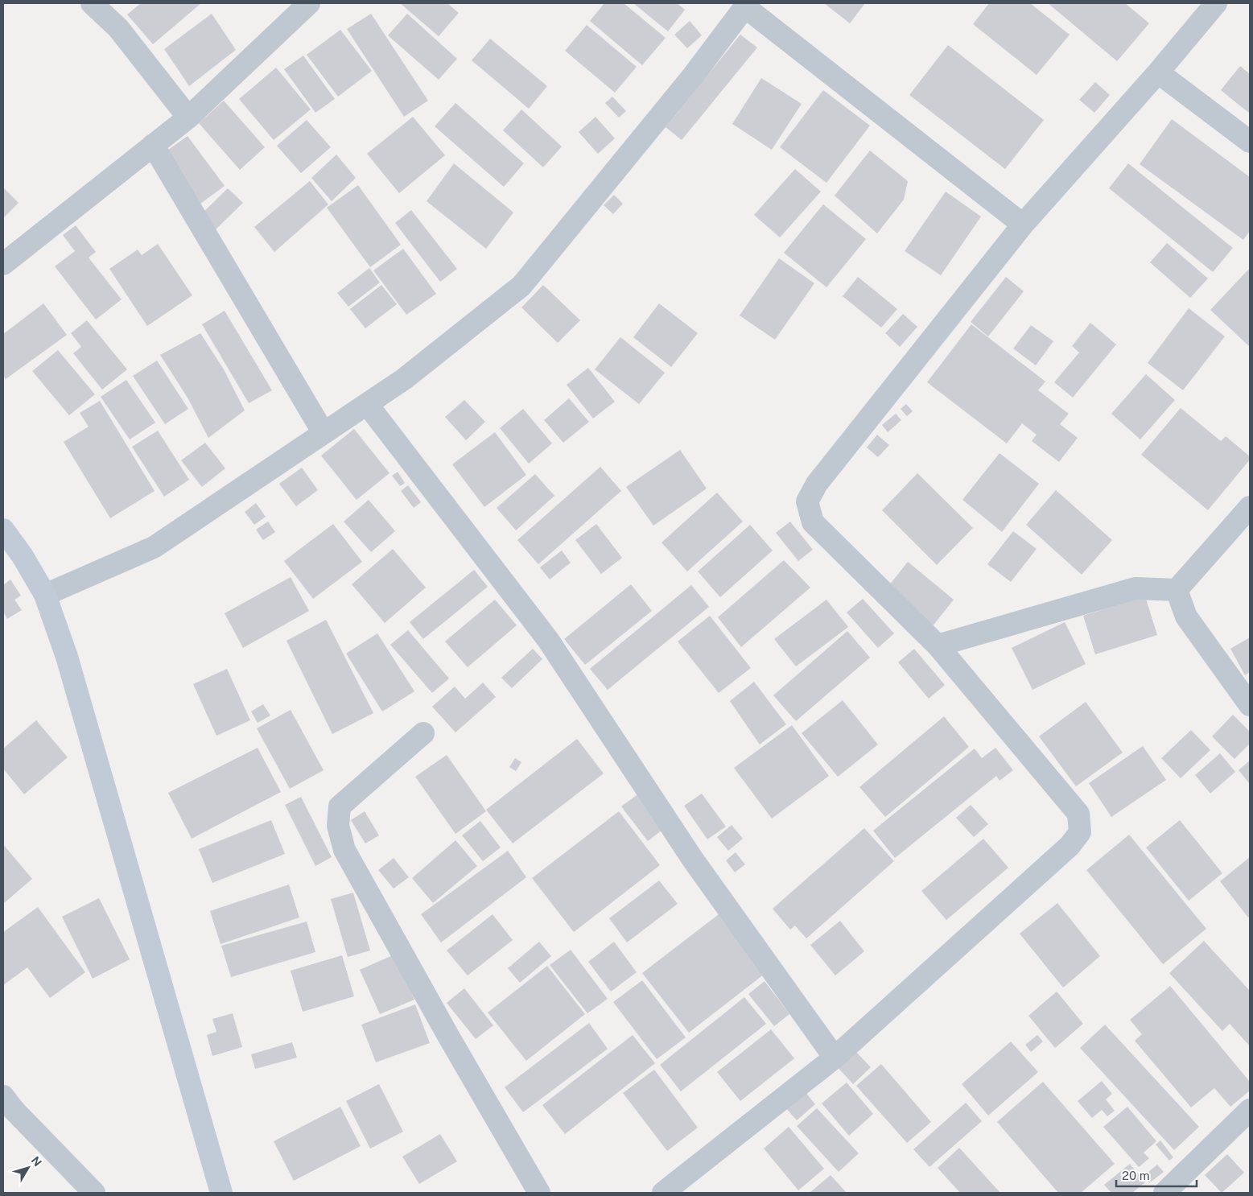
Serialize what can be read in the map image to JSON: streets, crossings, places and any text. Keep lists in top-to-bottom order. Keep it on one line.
{"scale_bar":"20 m","north":"top right"}
